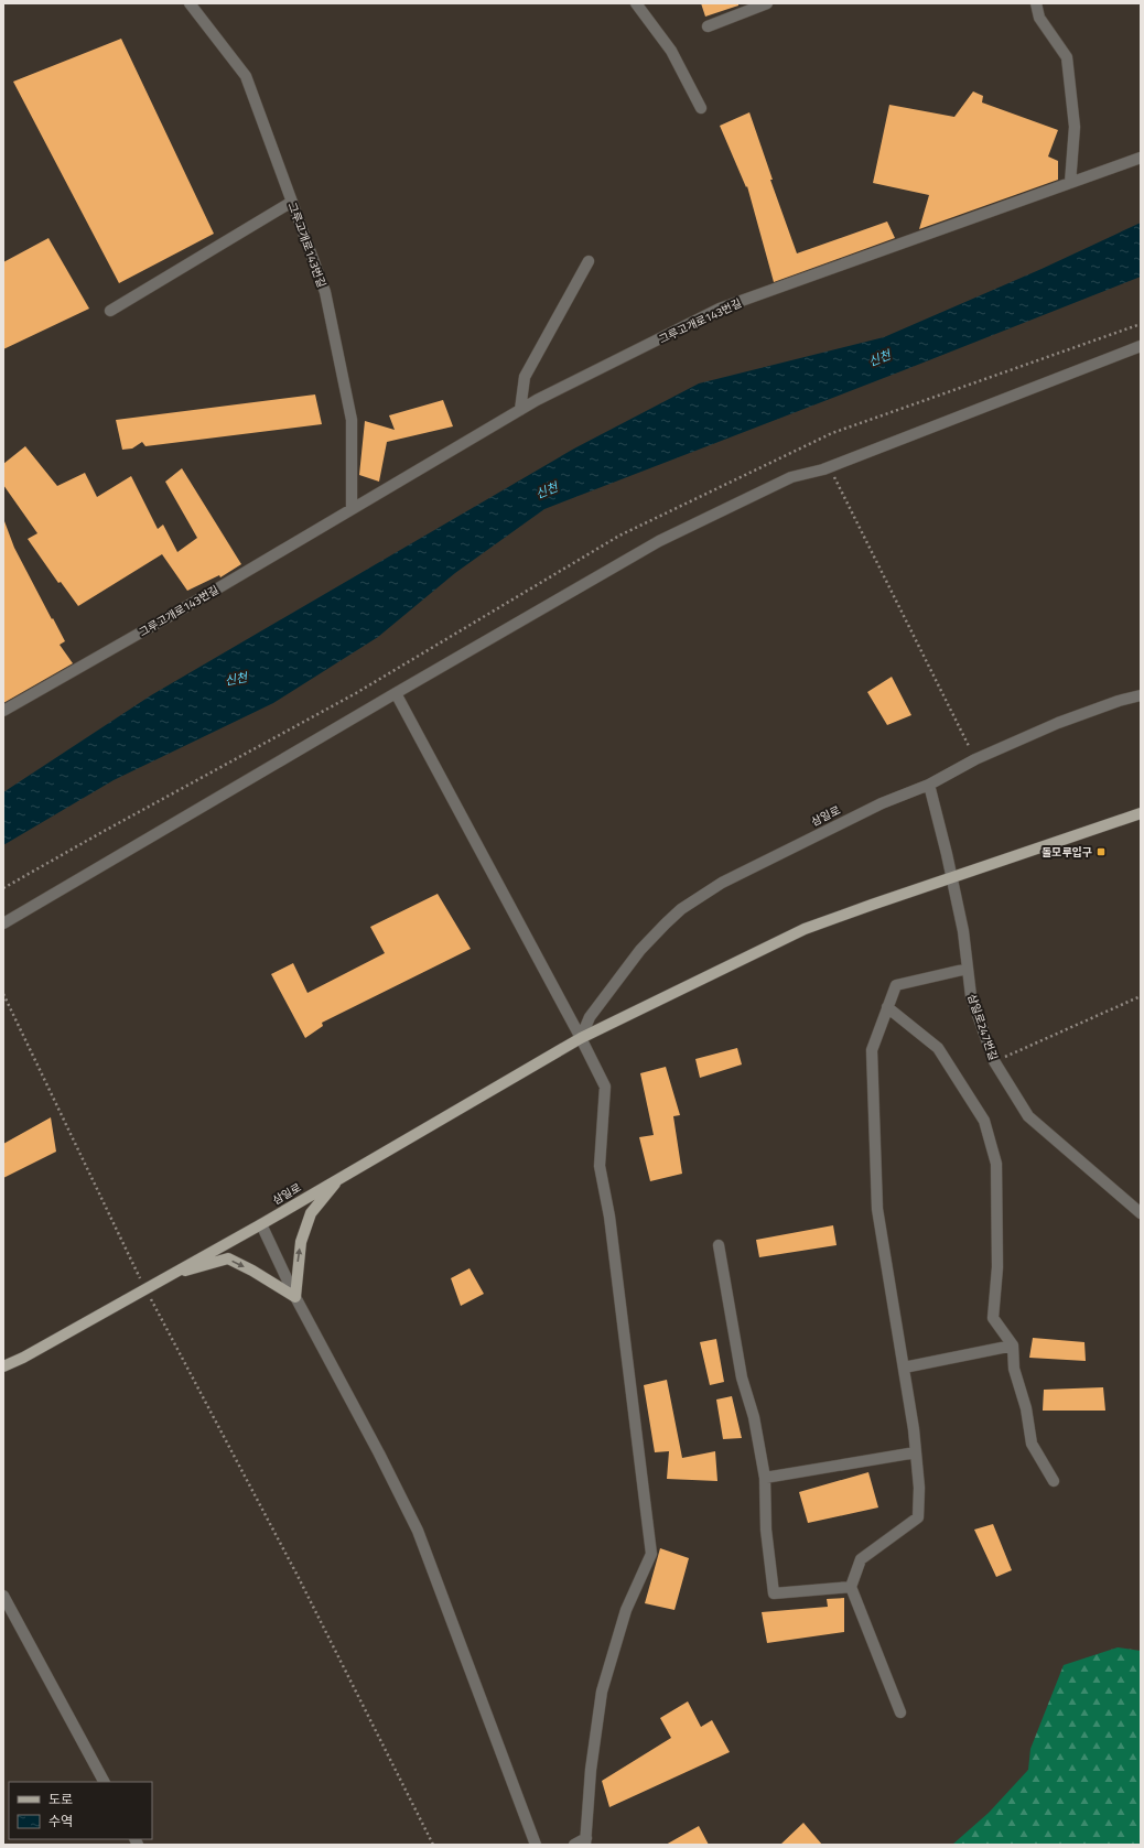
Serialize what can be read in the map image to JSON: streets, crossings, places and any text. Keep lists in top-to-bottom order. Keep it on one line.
{"streets":{"main road":["삼일로"],"street":["그루고개로143번길","삼일로247번길"]},"crossings":[["삼일로","삼일로247번길"]],"water":["신천"],"places":{"transit":["돌모루입구"]},"legend":["도로","수역"]}
